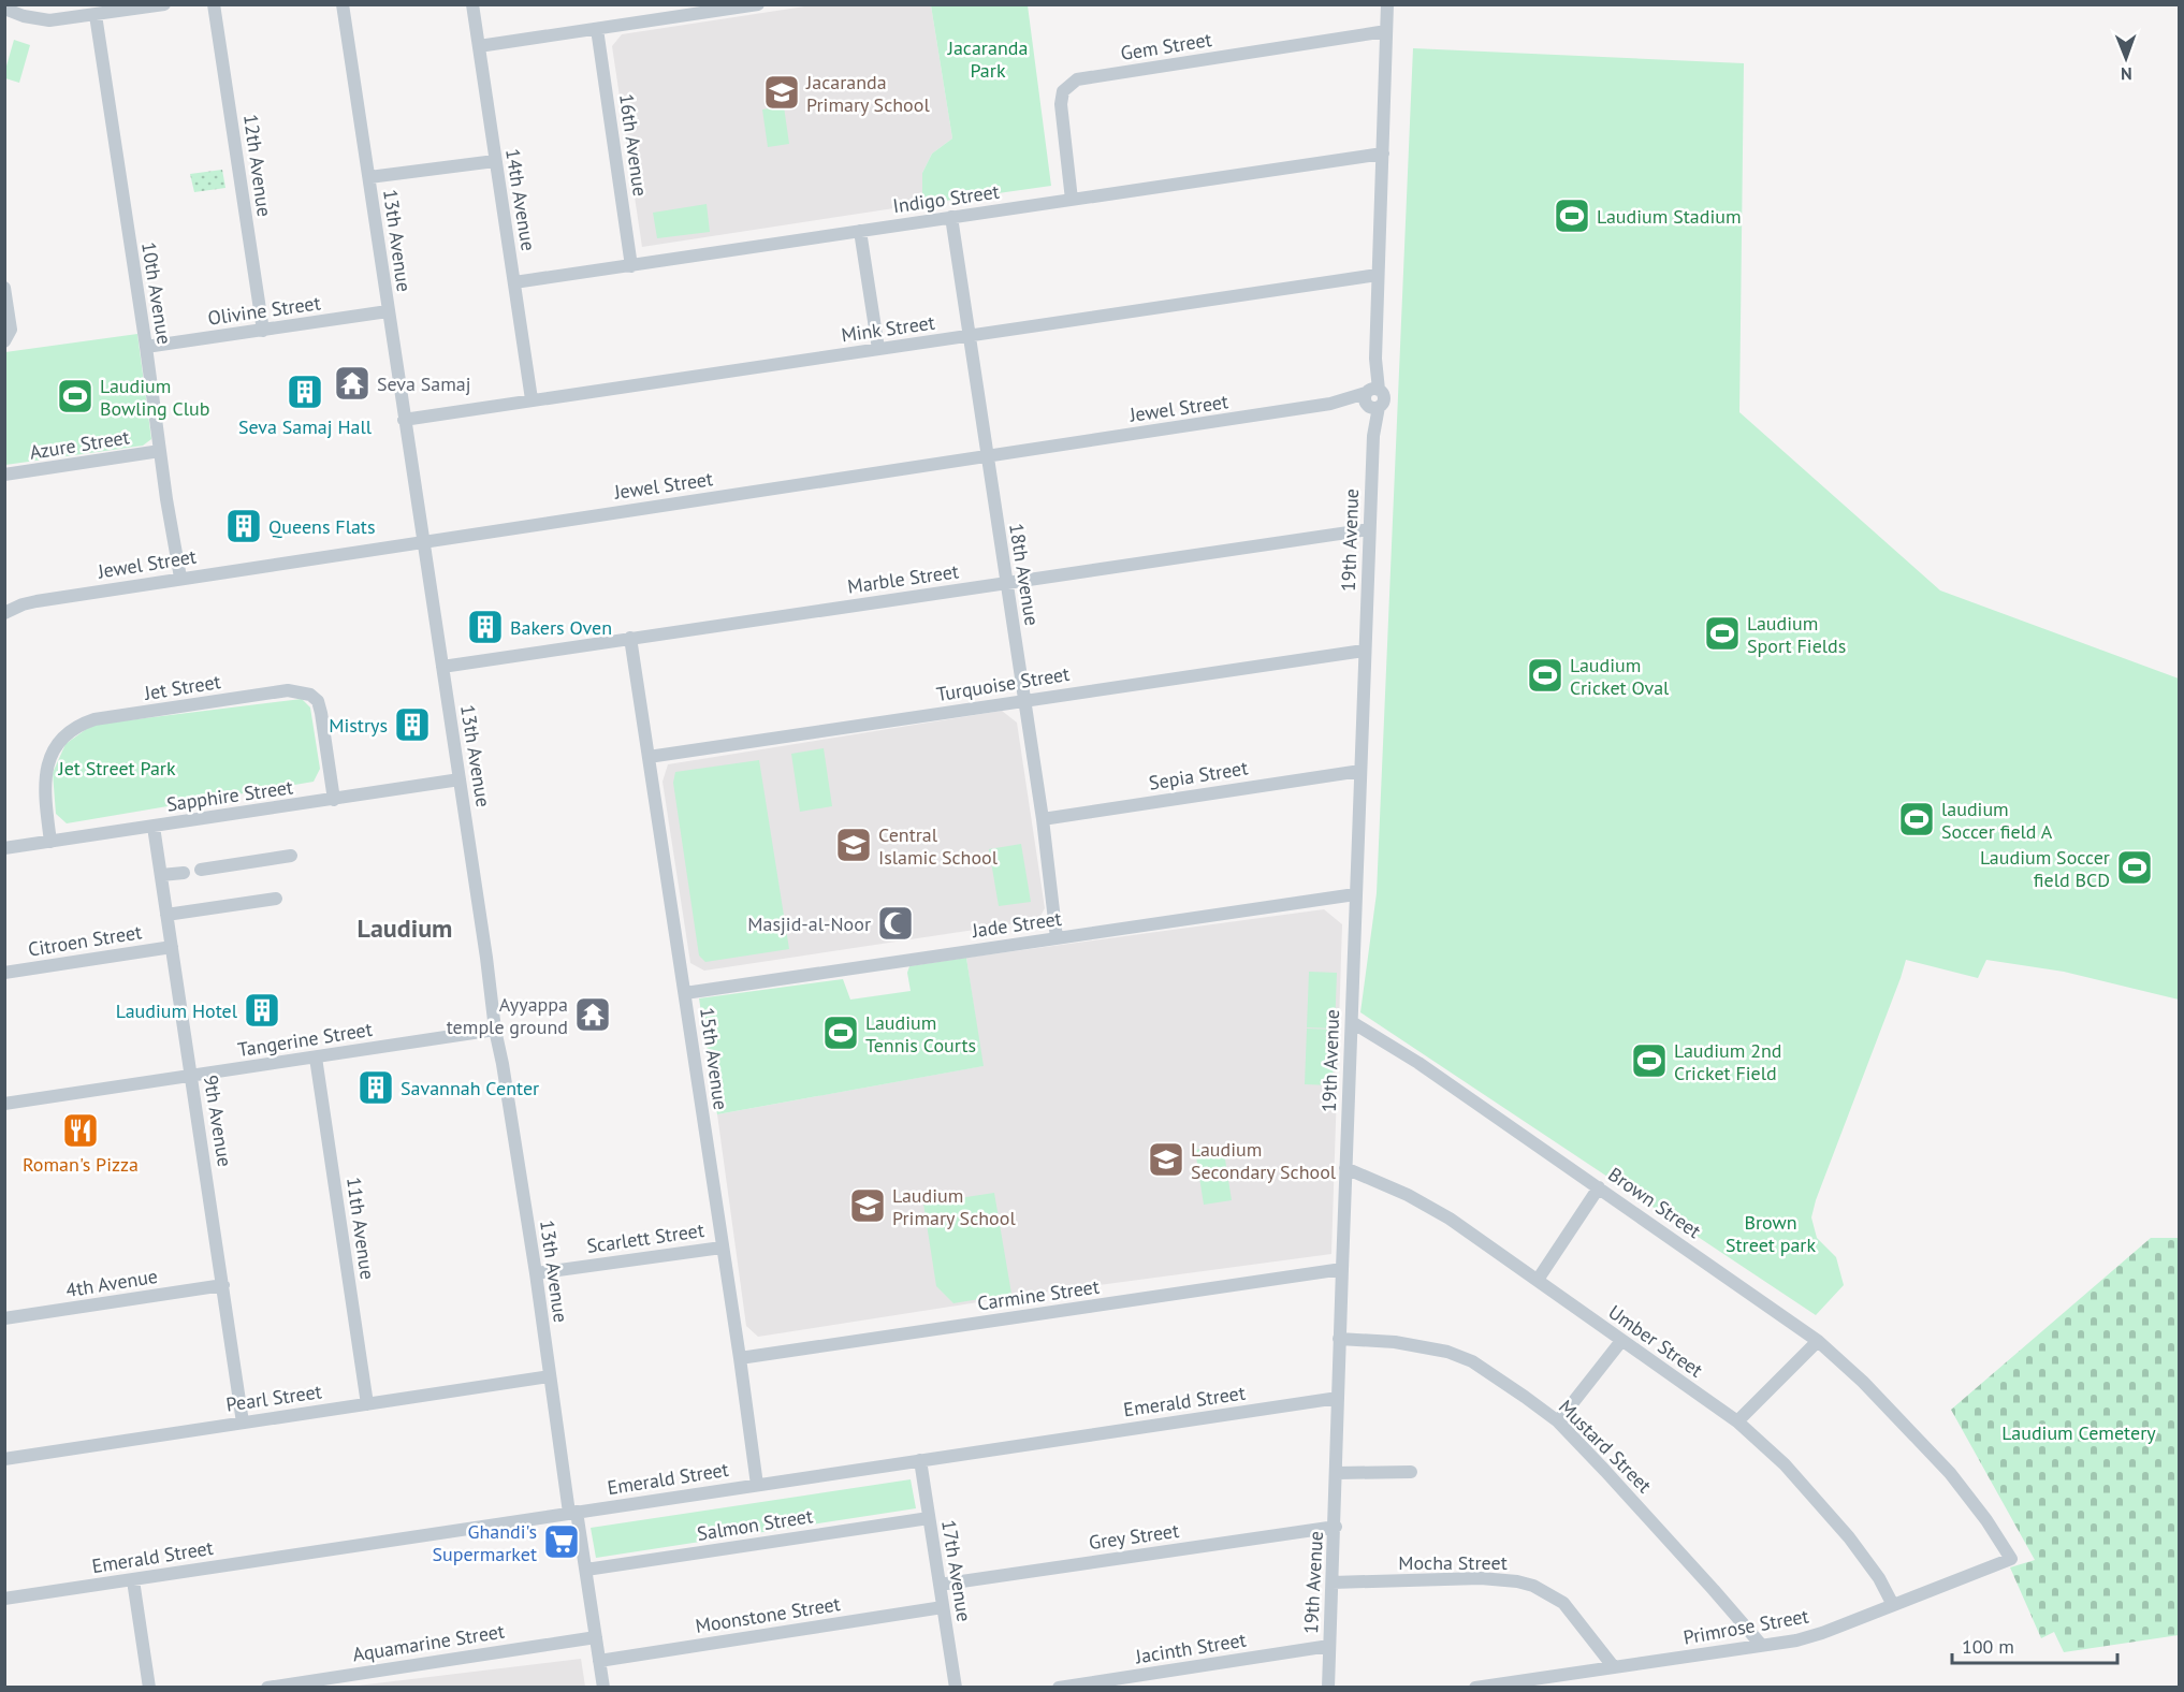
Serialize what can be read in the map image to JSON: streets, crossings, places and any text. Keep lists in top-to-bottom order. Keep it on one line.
{"streets":{"street":["Gem Street","16th Avenue","12th Avenue","Indigo Street","14th Avenue","13th Avenue","10th Avenue","Olivine Street","Mink Street","Jewel Street","Azure Street","19th Avenue","18th Avenue","Marble Street","Turquoise Street","Jet Street","Sepia Street","Sapphire Street","Jade Street","Citroen Street","Tangerine Street","15th Avenue","9th Avenue","Brown Street","11th Avenue","Scarlett Street","4th Avenue","Carmine Street","Umber Street","Pearl Street","Emerald Street","Mustard Street","Salmon Street","Grey Street","Mocha Street","17th Avenue","Moonstone Street","Primrose Street","Aquamarine Street","Jacinth Street"]},"crossings":[["Gem Street","Indigo Street"],["Gem Street","19th Avenue"],["16th Avenue","Indigo Street"],["12th Avenue","Olivine Street"],["Indigo Street","14th Avenue"],["Indigo Street","19th Avenue"],["Indigo Street","18th Avenue"],["14th Avenue","Mink Street"],["13th Avenue","Olivine Street"],["13th Avenue","Mink Street"],["13th Avenue","Jewel Street"],["13th Avenue","Marble Street"],["13th Avenue","Sapphire Street"],["13th Avenue","Tangerine Street"],["13th Avenue","Scarlett Street"],["13th Avenue","Pearl Street"],["13th Avenue","Emerald Street"],["13th Avenue","Salmon Street"],["13th Avenue","Moonstone Street"],["13th Avenue","Aquamarine Street"],["10th Avenue","Olivine Street"],["10th Avenue","Jewel Street"],["10th Avenue","Azure Street"],["Mink Street","19th Avenue"],["Mink Street","18th Avenue"],["Jewel Street","19th Avenue"],["Jewel Street","18th Avenue"],["19th Avenue","Marble Street"],["19th Avenue","Turquoise Street"],["19th Avenue","Sepia Street"],["19th Avenue","Jade Street"],["19th Avenue","Brown Street"],["19th Avenue","Carmine Street"],["19th Avenue","Umber Street"],["19th Avenue","Emerald Street"],["19th Avenue","Mustard Street"],["19th Avenue","Grey Street"],["19th Avenue","Mocha Street"],["19th Avenue","Jacinth Street"],["18th Avenue","Marble Street"],["18th Avenue","Turquoise Street"],["18th Avenue","Sepia Street"],["18th Avenue","Jade Street"],["Marble Street","15th Avenue"],["Turquoise Street","15th Avenue"],["Jet Street","Sapphire Street"],["Sapphire Street","9th Avenue"],["Jade Street","15th Avenue"],["Citroen Street","9th Avenue"],["Tangerine Street","9th Avenue"],["Tangerine Street","11th Avenue"],["15th Avenue","Scarlett Street"],["15th Avenue","Carmine Street"],["15th Avenue","Emerald Street"],["9th Avenue","4th Avenue"],["9th Avenue","Pearl Street"],["Brown Street","Primrose Street"],["11th Avenue","Pearl Street"],["Umber Street","Primrose Street"],["Emerald Street","17th Avenue"],["Mustard Street","Primrose Street"],["Salmon Street","17th Avenue"],["Grey Street","17th Avenue"],["Mocha Street","Primrose Street"],["17th Avenue","Moonstone Street"]],"districts":["Laudium"],"parks":["Jacaranda Park","Jet Street Park","Brown Street park","Laudium Cemetery"],"places":{"school or university":["Jacaranda Primary School","Central Islamic School","Laudium Secondary School","Laudium Primary School"],"sports":["Laudium Stadium","Laudium Bowling Club","Laudium Sport Fields","Laudium Cricket Oval","laudium Soccer field A","Laudium Soccer field BCD","Laudium Tennis Courts","Laudium 2nd Cricket Field"],"temple":["Seva Samaj","Ayyappa temple ground"],"building":["Seva Samaj Hall","Queens Flats","Bakers Oven","Mistrys","Laudium Hotel","Savannah Center"],"mosque":["Masjid-al-Noor"],"restaurant":["Roman's Pizza"],"supermarket":["Ghandi's Supermarket"]},"scale_bar":"100 m","north":"bottom"}
